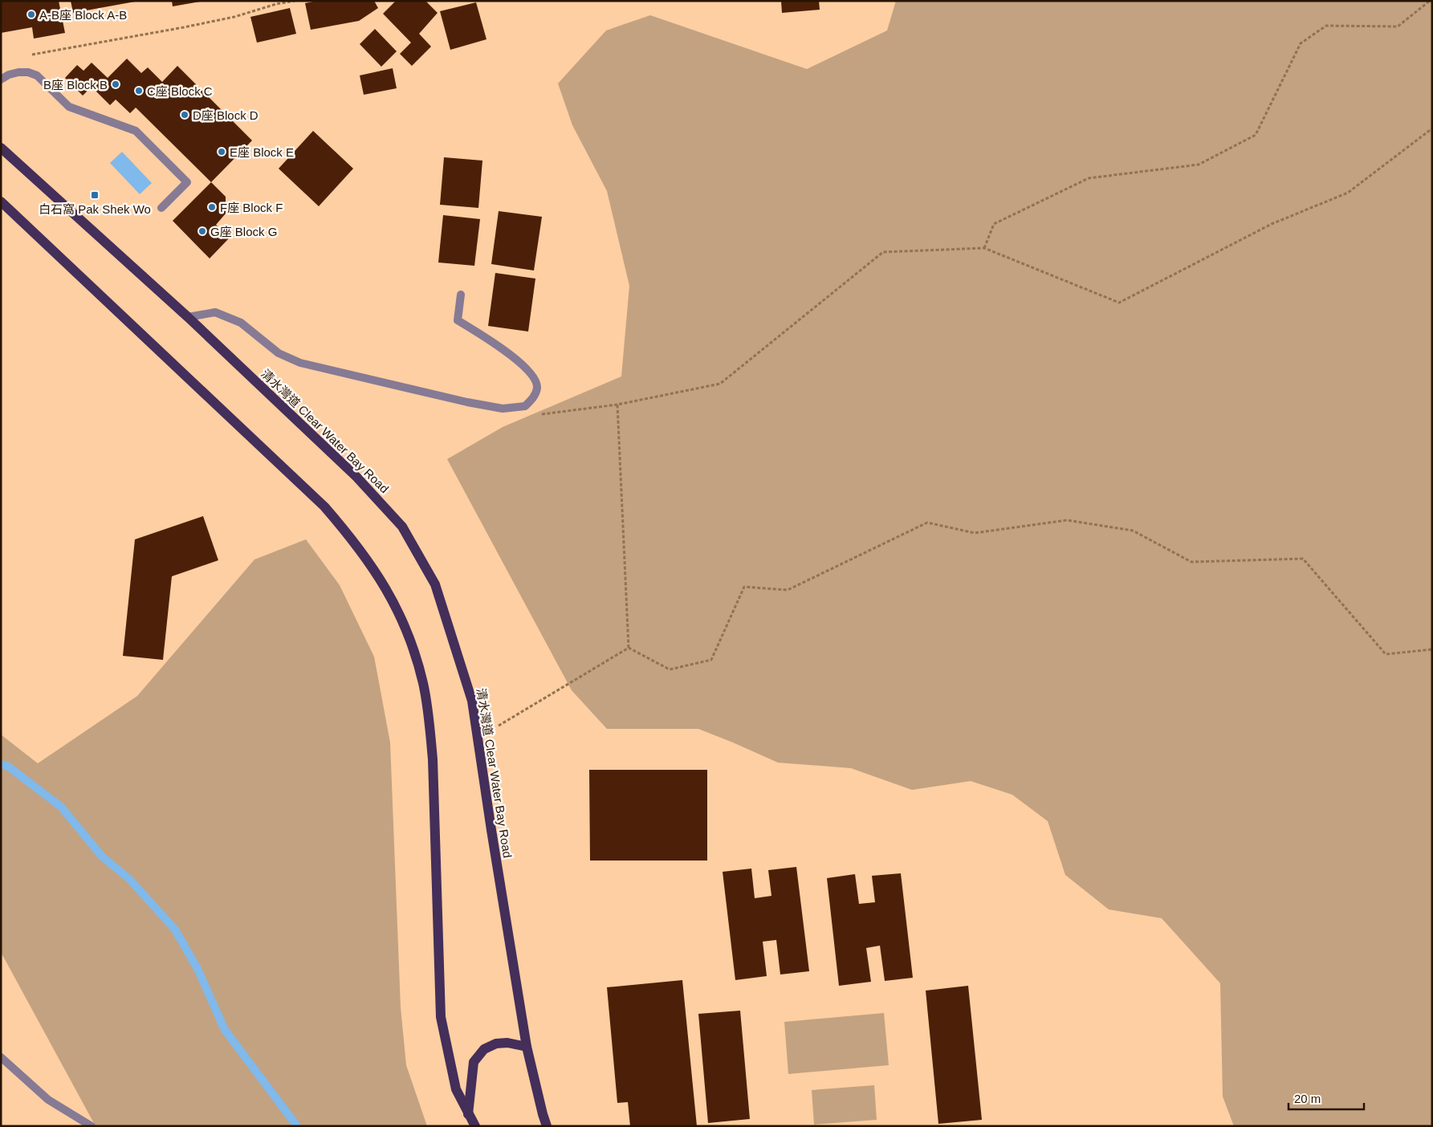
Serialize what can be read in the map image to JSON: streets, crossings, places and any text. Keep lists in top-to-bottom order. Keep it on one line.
{"streets":{"main road":["清水灣道 Clear Water Bay Road"]},"places":{"other":["A-B座 Block A-B","B座 Block B","C座 Block C","D座 Block D","E座 Block E","F座 Block F","G座 Block G"],"transit":["白石窩 Pak Shek Wo"]},"scale_bar":"20 m"}
